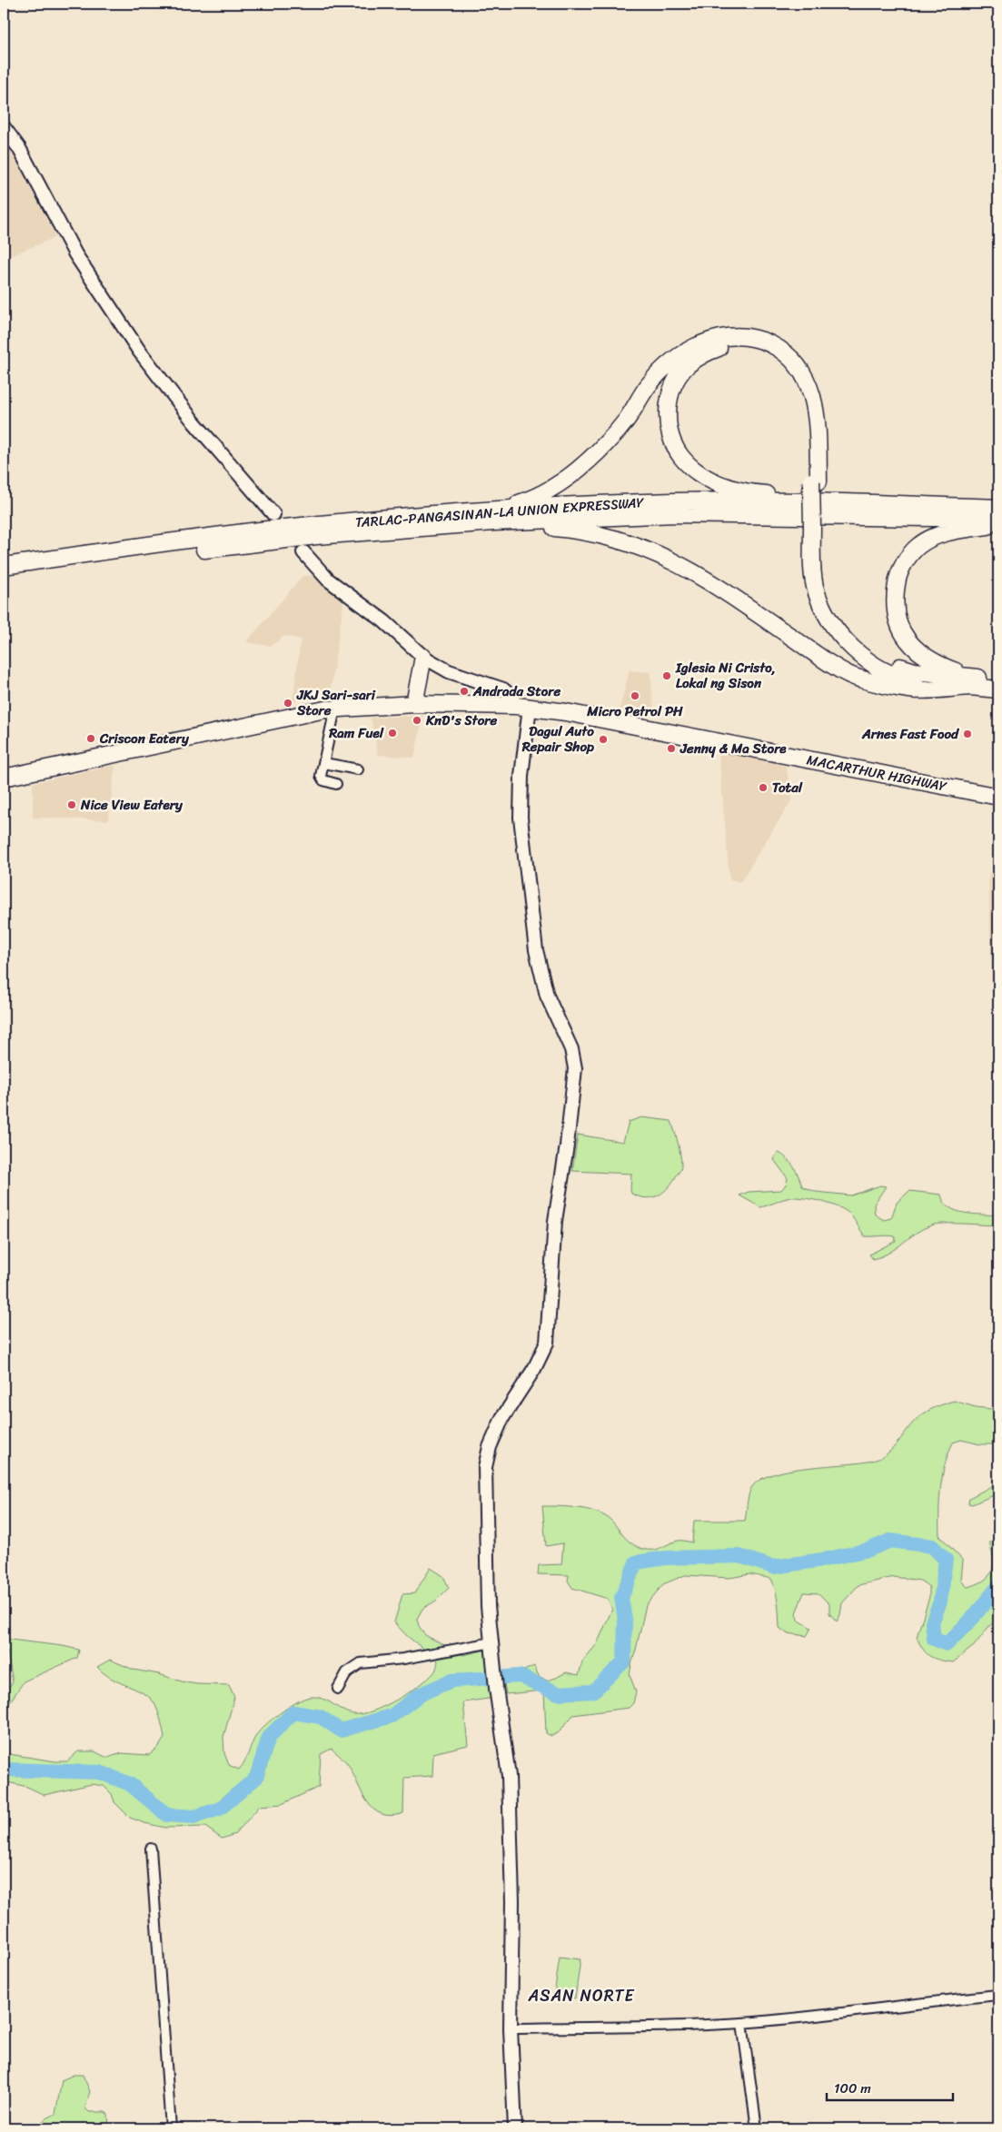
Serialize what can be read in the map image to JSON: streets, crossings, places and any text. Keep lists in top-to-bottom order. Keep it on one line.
{"streets":{"highway":["TARLAC-PANGASINAN-LA UNION EXPRESSWAY","MACARTHUR HIGHWAY"]},"districts":["ASAN NORTE"],"places":["Iglesia Ni Cristo, Lokal ng Sison","Andrada Store","Micro Petrol PH","JKJ Sari-sari Store","KnD's Store","Ram Fuel","Arnes Fast Food","Criscon Eatery","Dagul Auto Repair Shop","Jenny & Ma Store","Total","Nice View Eatery"],"scale_bar":"100 m"}
